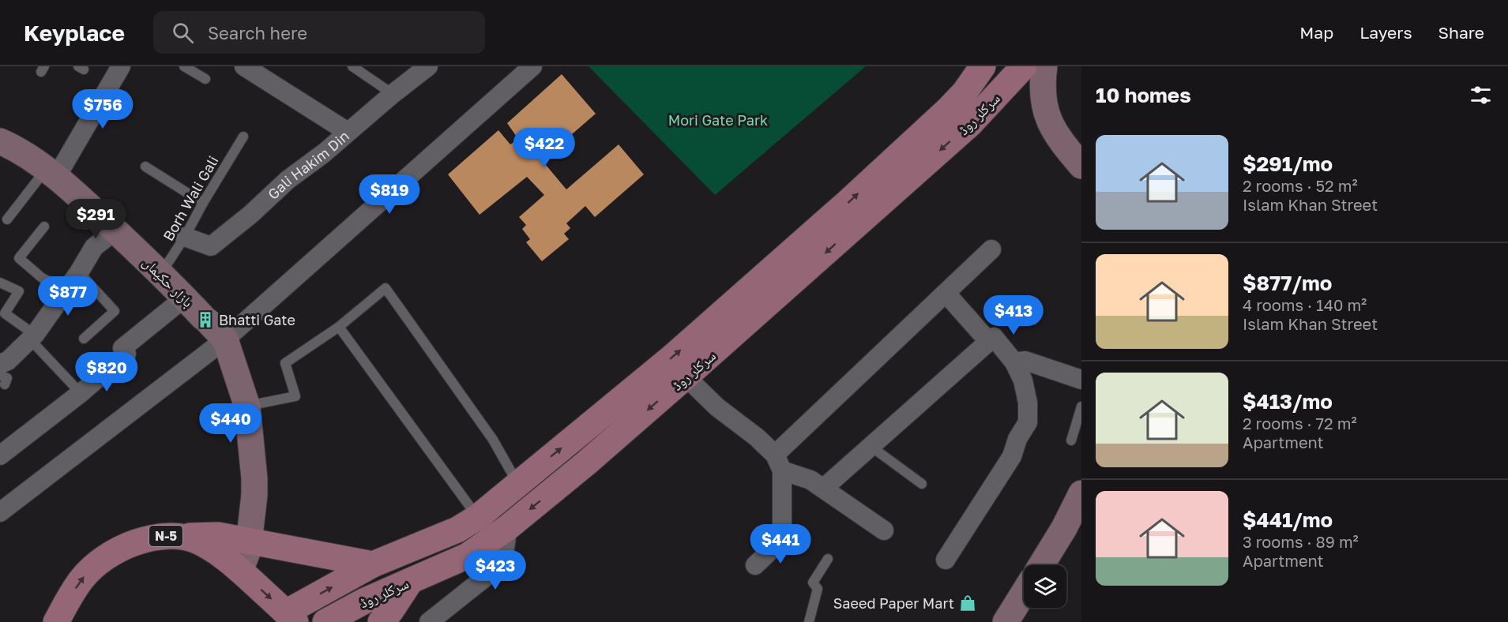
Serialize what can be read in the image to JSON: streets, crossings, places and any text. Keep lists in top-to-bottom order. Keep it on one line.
{"streets":{"main road":["سرکلر روڈ","N-5"],"street":["Gali Hakim Din","بازار حکیماں"],"lane":["Borh Wali Gali"]},"crossings":[["سرکلر روڈ","N-5"],["Gali Hakim Din","Borh Wali Gali"],["Borh Wali Gali","بازار حکیماں"]],"parks":["Mori Gate Park"],"places":{"building":["Bhatti Gate"],"shop":["Saeed Paper Mart"]},"page":{"header":"Keyplace","search":"Search here","nav":["Map","Layers","Share"],"heading":"10 homes","price":["$756","$422","$819","$291","$877","$413","$820","$440","$441","$423"],"list":[{"name":"$291/mo","note":"2 rooms · 52 m² · Islam Khan Street"},{"name":"$877/mo","note":"4 rooms · 140 m² · Islam Khan Street"},{"name":"$413/mo","note":"2 rooms · 72 m² · Apartment"},{"name":"$441/mo","note":"3 rooms · 89 m² · Apartment"}]}}
